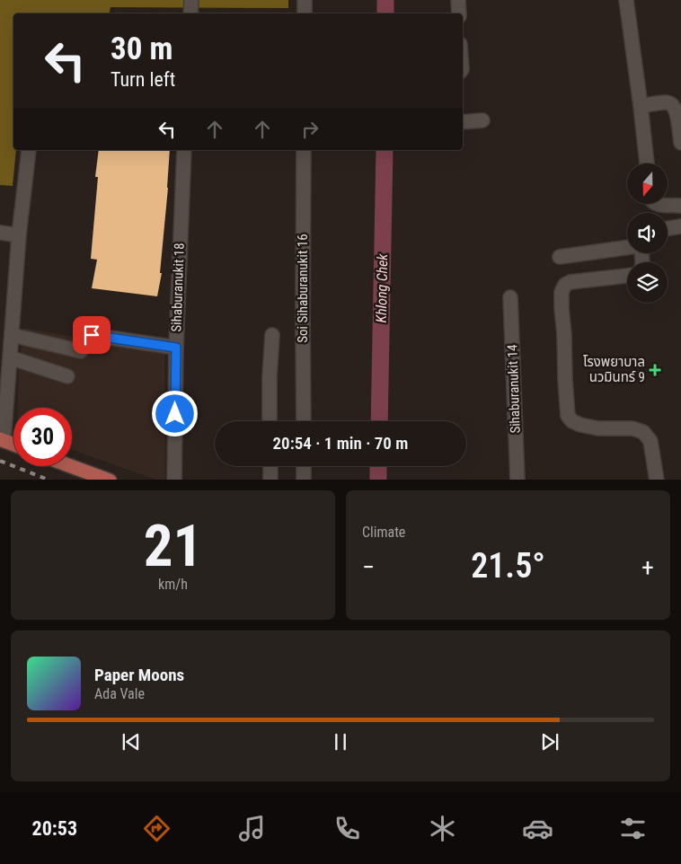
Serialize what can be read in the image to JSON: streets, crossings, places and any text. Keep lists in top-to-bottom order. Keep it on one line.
{"streets":{"street":["Sihaburanukit 18","Soi Sihaburanukit 16","Sihaburanukit 14"]},"water":["Khlong Chek"],"places":{"health":["โรงพยาบาล นวมินทร์ 9"]},"north":"bottom","page":{"turn":["30 m","Turn left"],"limit":"30","trip":"20:54 · 1 min · 70 m","tile":[["21","km/h"],"Climate"],"heat":["−","21.5°","+"],"song":["Paper Moons","Ada Vale"],"tabs":"20:53"}}
